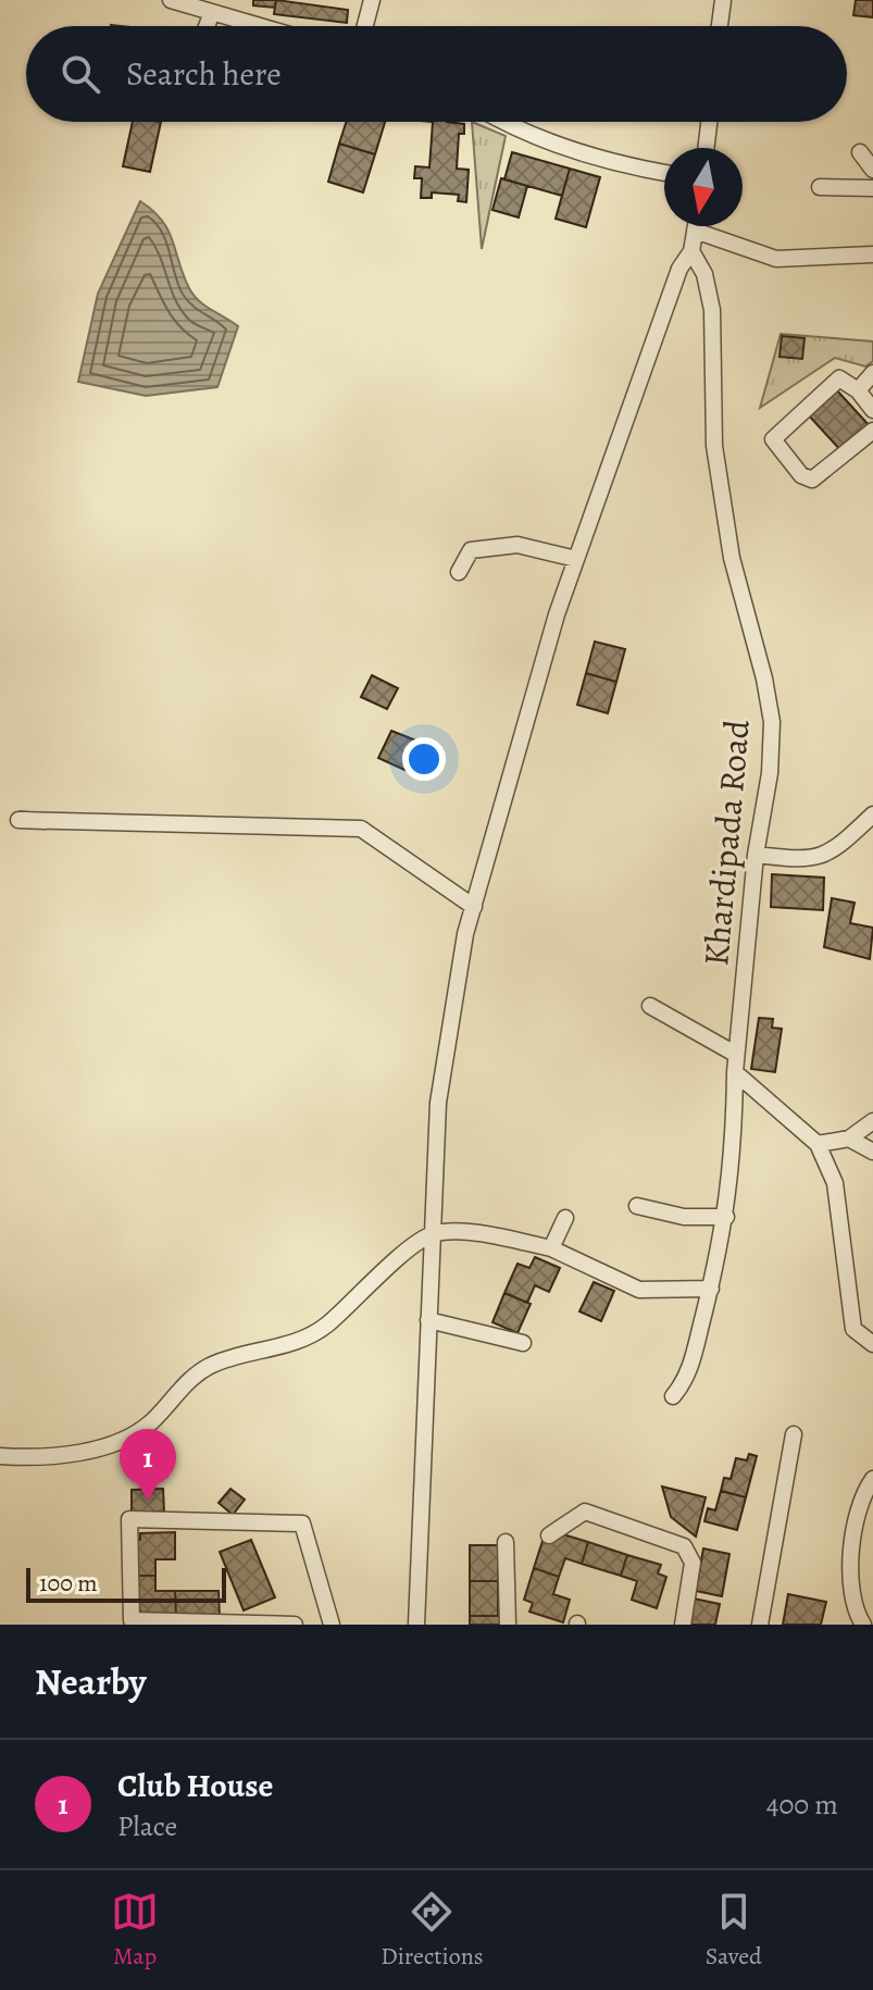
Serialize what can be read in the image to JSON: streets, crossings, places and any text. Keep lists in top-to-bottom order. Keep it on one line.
{"streets":{"street":["Khardipada Road"]},"scale_bar":"100 m","north":"bottom","page":{"search":"Search here","pins":"1","scale":"100 m","heading":"Nearby","list":[{"mark":"1","name":"Club House","note":"Place","value":"400 m"}],"nav":["Map","Directions","Saved"]}}
